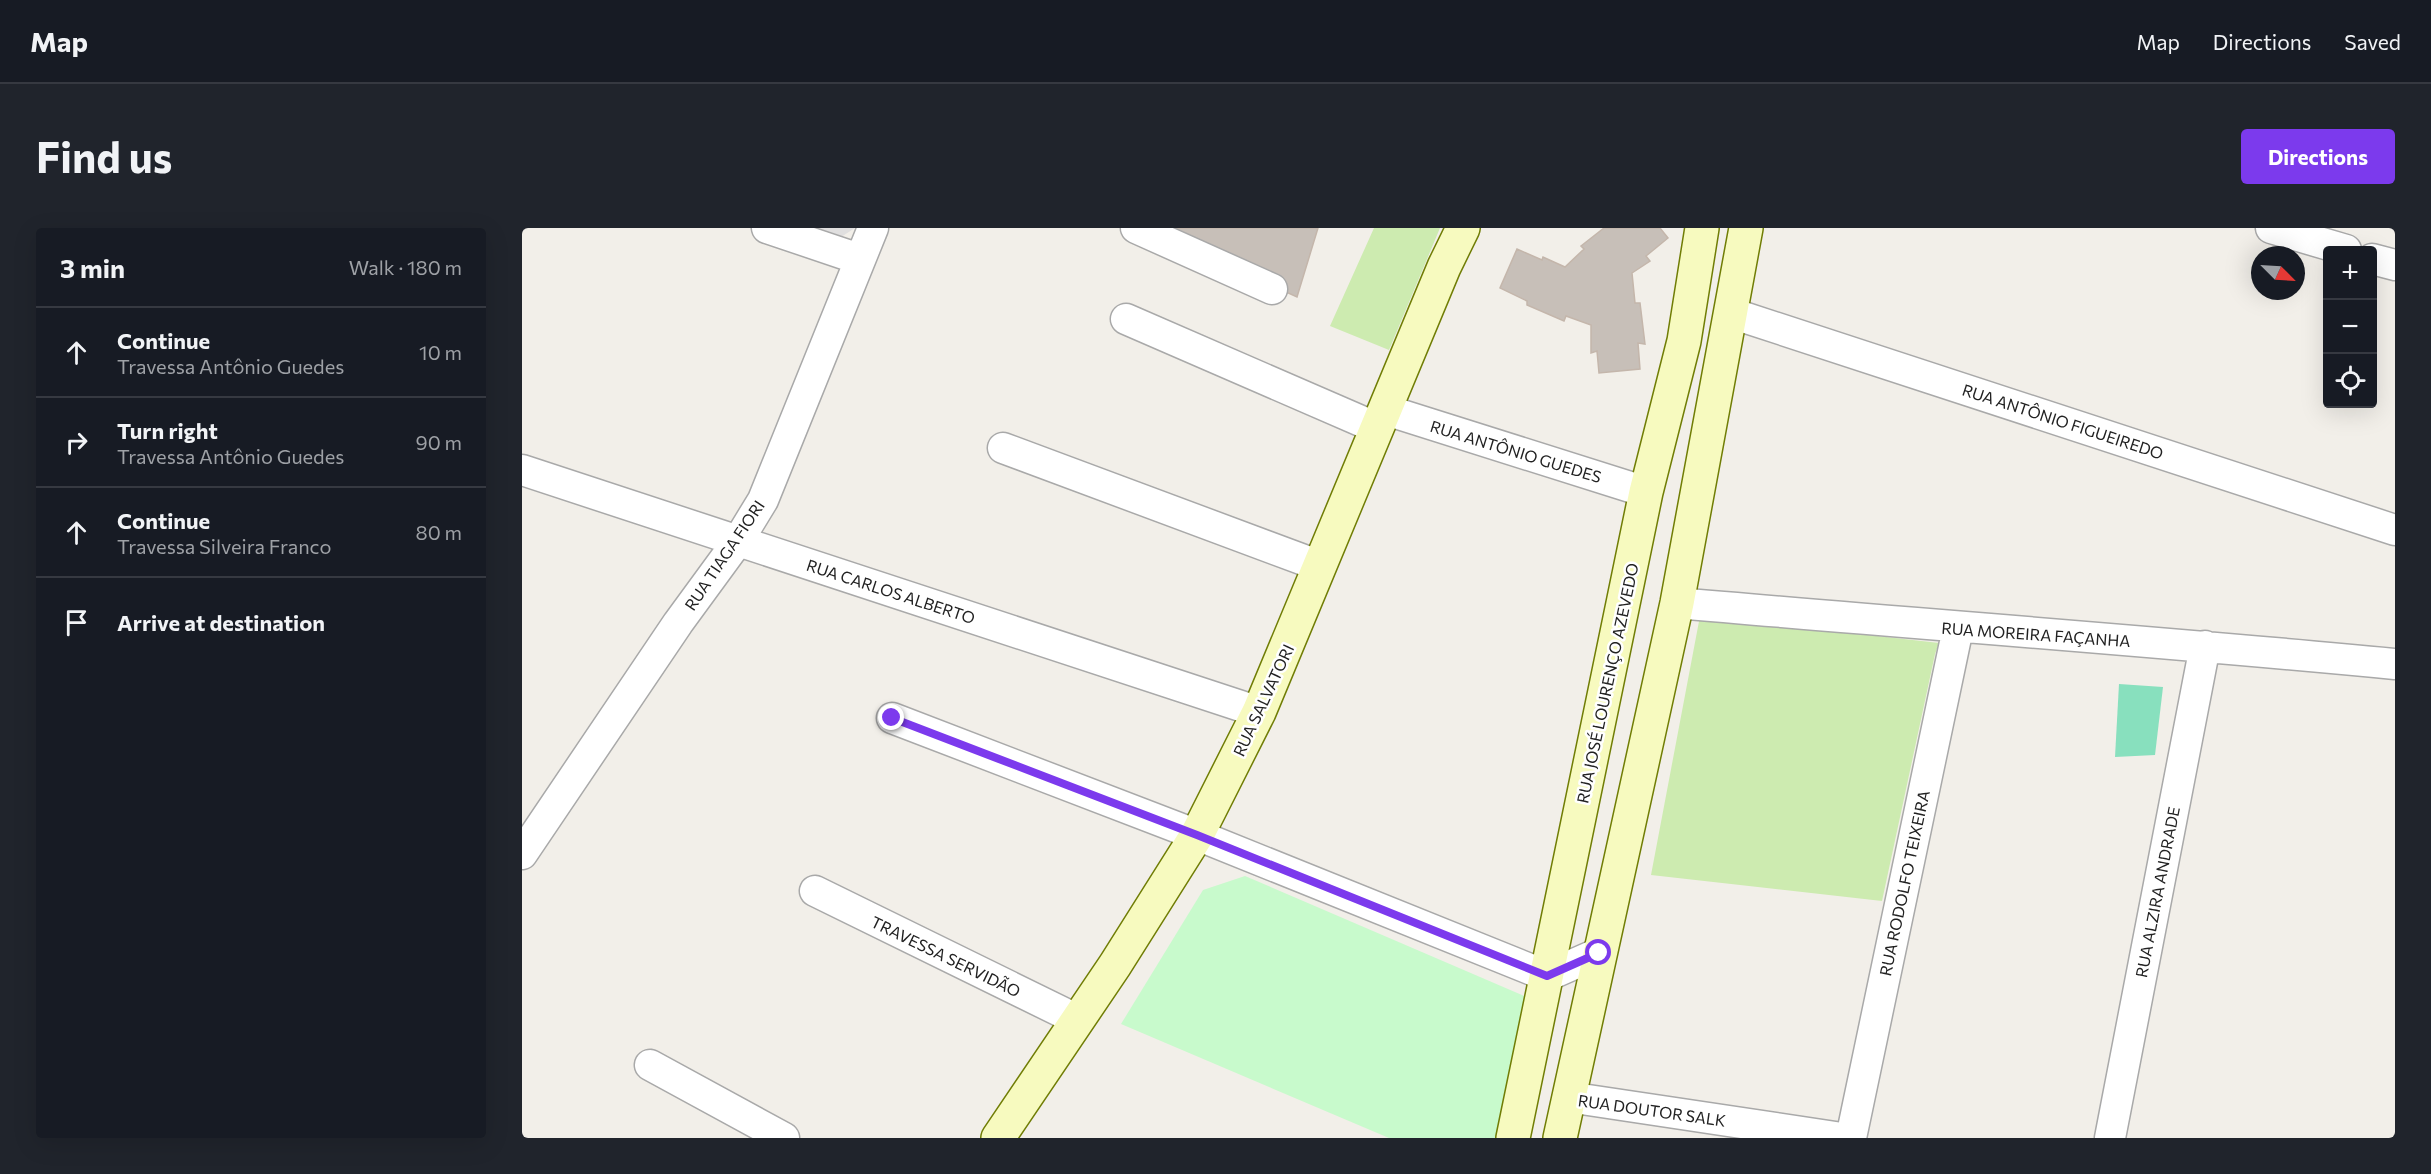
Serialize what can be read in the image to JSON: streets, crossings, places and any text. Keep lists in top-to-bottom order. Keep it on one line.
{"streets":{"main road":["RUA JOSÉ LOURENÇO AZEVEDO","RUA SALVATORI"],"street":["RUA ANTÔNIO FIGUEIREDO","RUA ANTÔNIO GUEDES","RUA TIAGA FIORI","RUA CARLOS ALBERTO","RUA MOREIRA FAÇANHA","RUA RODOLFO TEIXEIRA","RUA ALZIRA ANDRADE","TRAVESSA SERVIDÃO","RUA DOUTOR SALK"]},"crossings":[["RUA ANTÔNIO GUEDES","RUA JOSÉ LOURENÇO AZEVEDO"],["RUA ANTÔNIO GUEDES","RUA SALVATORI"],["RUA TIAGA FIORI","RUA CARLOS ALBERTO"],["RUA CARLOS ALBERTO","RUA SALVATORI"],["RUA MOREIRA FAÇANHA","RUA RODOLFO TEIXEIRA"],["RUA MOREIRA FAÇANHA","RUA ALZIRA ANDRADE"],["RUA SALVATORI","TRAVESSA SERVIDÃO"]],"north":"bottom right","page":{"header":"Map","nav":["Map","Directions","Saved"],"buttons":"Directions","title":"Find us","heading":["3 min","Walk · 180 m"],"map_buttons":["+","−"],"list":[["Continue","Travessa Antônio Guedes","10 m"],["Turn right","Travessa Antônio Guedes","90 m"],["Continue","Travessa Silveira Franco","80 m"],"Arrive at destination"]}}
